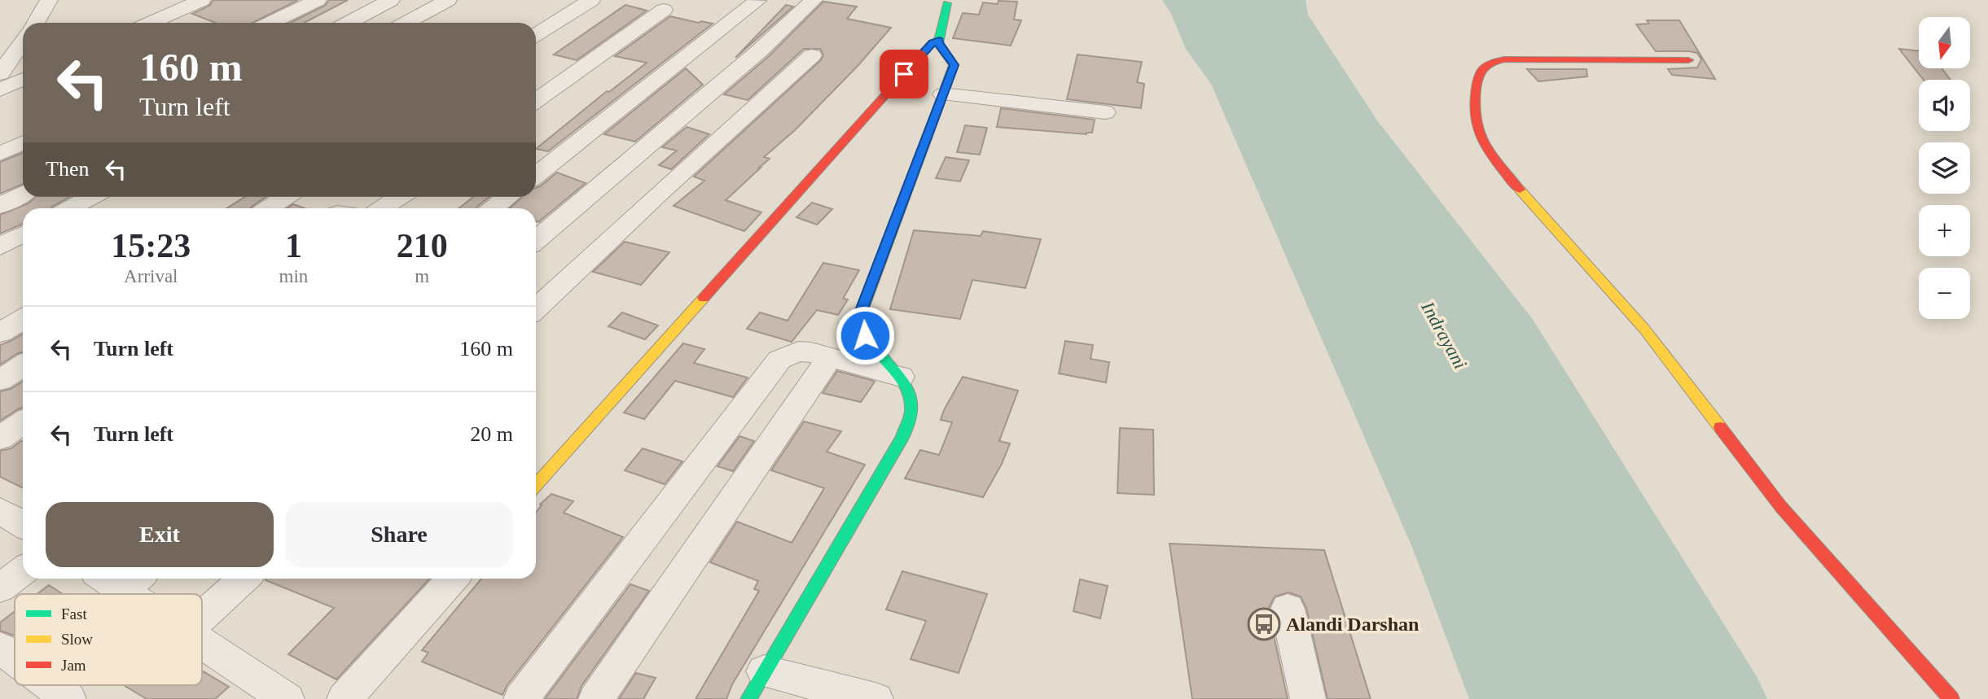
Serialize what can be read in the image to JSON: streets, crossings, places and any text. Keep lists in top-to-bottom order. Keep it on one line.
{"water":["Indrayani"],"places":{"bus stop":["Alandi Darshan"]},"legend":["Fast","Slow","Jam"],"north":"bottom","page":{"map_buttons":["+","−"],"turn":["160 m","Turn left"],"then":"Then","eta":["15:23","Arrival","1","min","210","m"],"list":[{"name":"Turn left","value":"160 m"},{"name":"Turn left","value":"20 m"}],"buttons":["Exit","Share"]}}
